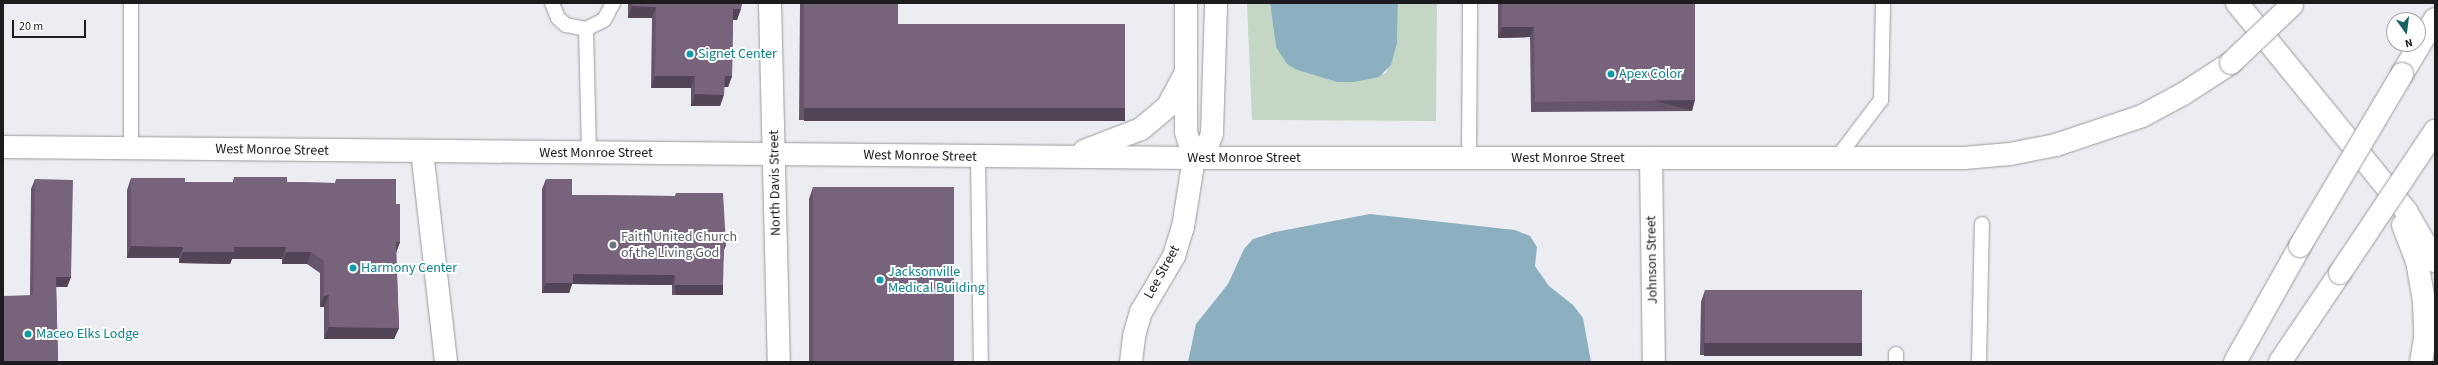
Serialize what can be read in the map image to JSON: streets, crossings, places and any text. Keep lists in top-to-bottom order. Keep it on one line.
{"streets":{"main road":["West Monroe Street","North Davis Street","Johnson Street","Lee Street"]},"crossings":[["West Monroe Street","North Davis Street"],["West Monroe Street","Johnson Street"],["West Monroe Street","Lee Street"]],"places":["Signet Center","Apex Color","Faith United Church of the Living God","Harmony Center","Jacksonville Medical Building","Maceo Elks Lodge"],"scale_bar":"20 m","north":"bottom"}
